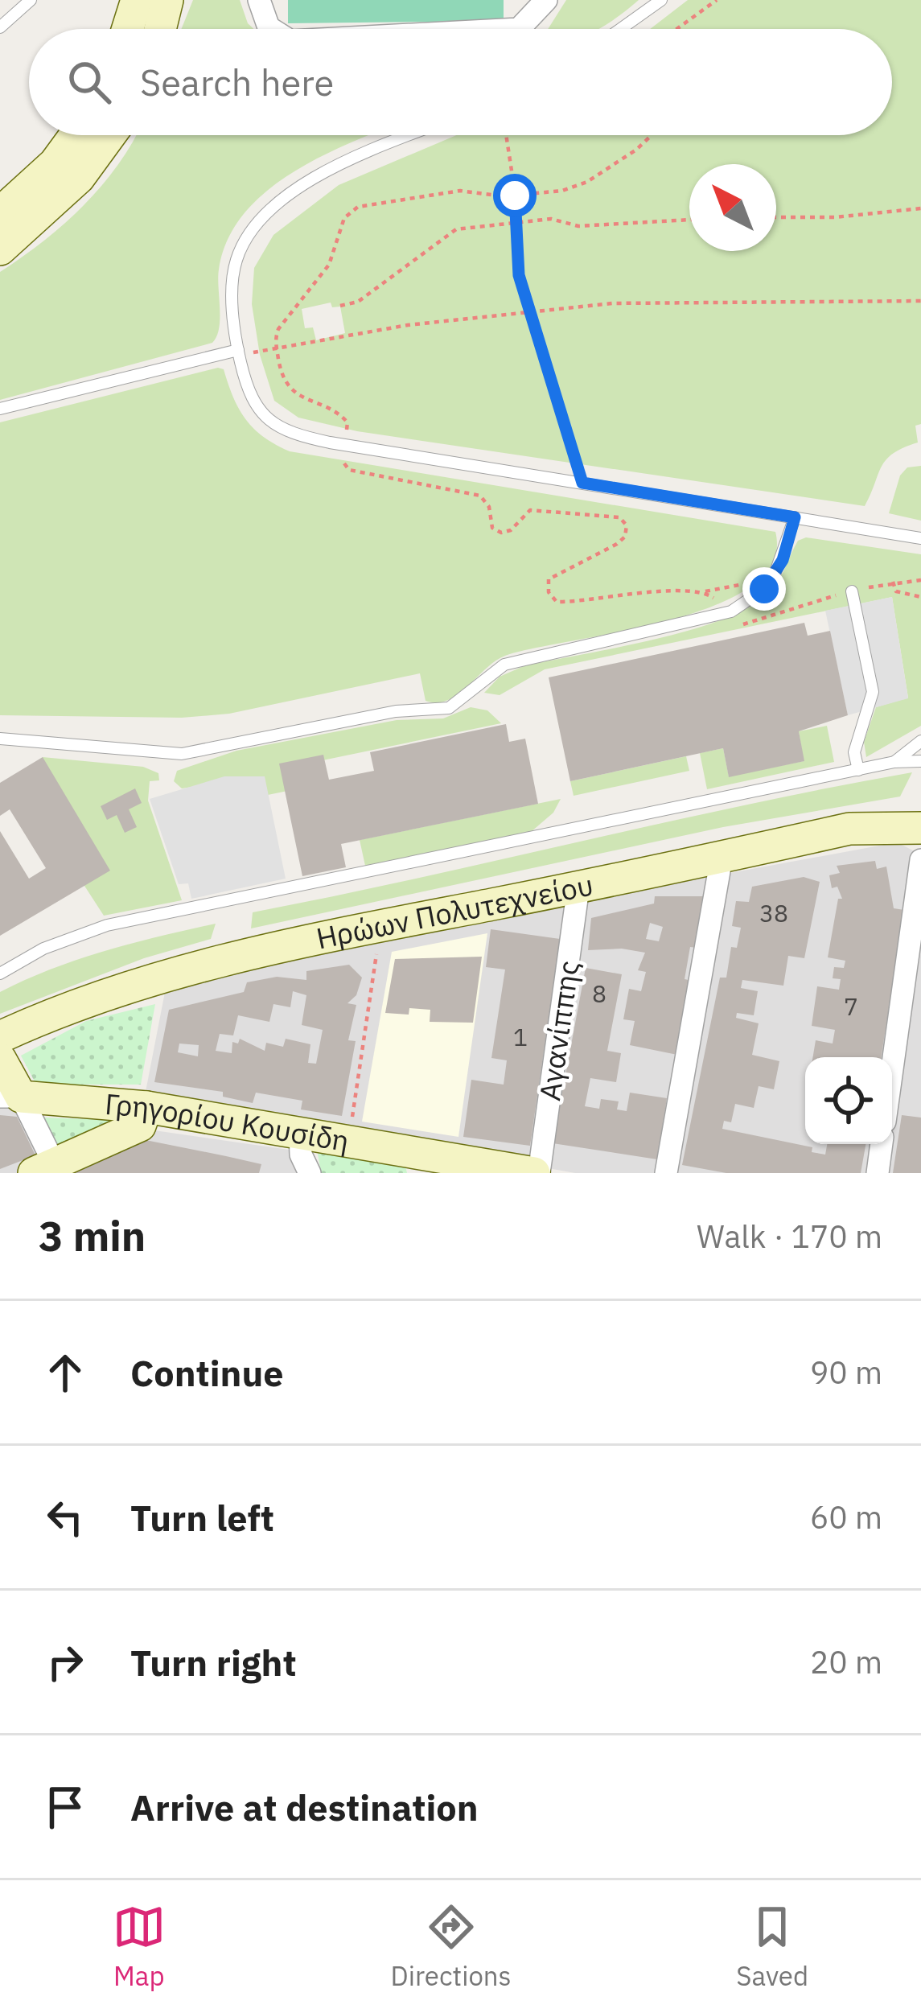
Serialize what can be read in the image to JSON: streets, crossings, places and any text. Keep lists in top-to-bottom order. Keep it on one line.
{"streets":{"street":["Ηρώων Πολυτεχνείου","Αγανίππης","Γρηγορίου Κουσίδη"]},"crossings":[["Ηρώων Πολυτεχνείου","Αγανίππης"],["Αγανίππης","Γρηγορίου Κουσίδη"]],"house_numbers":["38","8","7","1"],"north":"top left","page":{"search":"Search here","heading":["3 min","Walk · 170 m"],"list":[["Continue","90 m"],["Turn left","60 m"],["Turn right","20 m"],"Arrive at destination"],"nav":["Map","Directions","Saved"]}}
